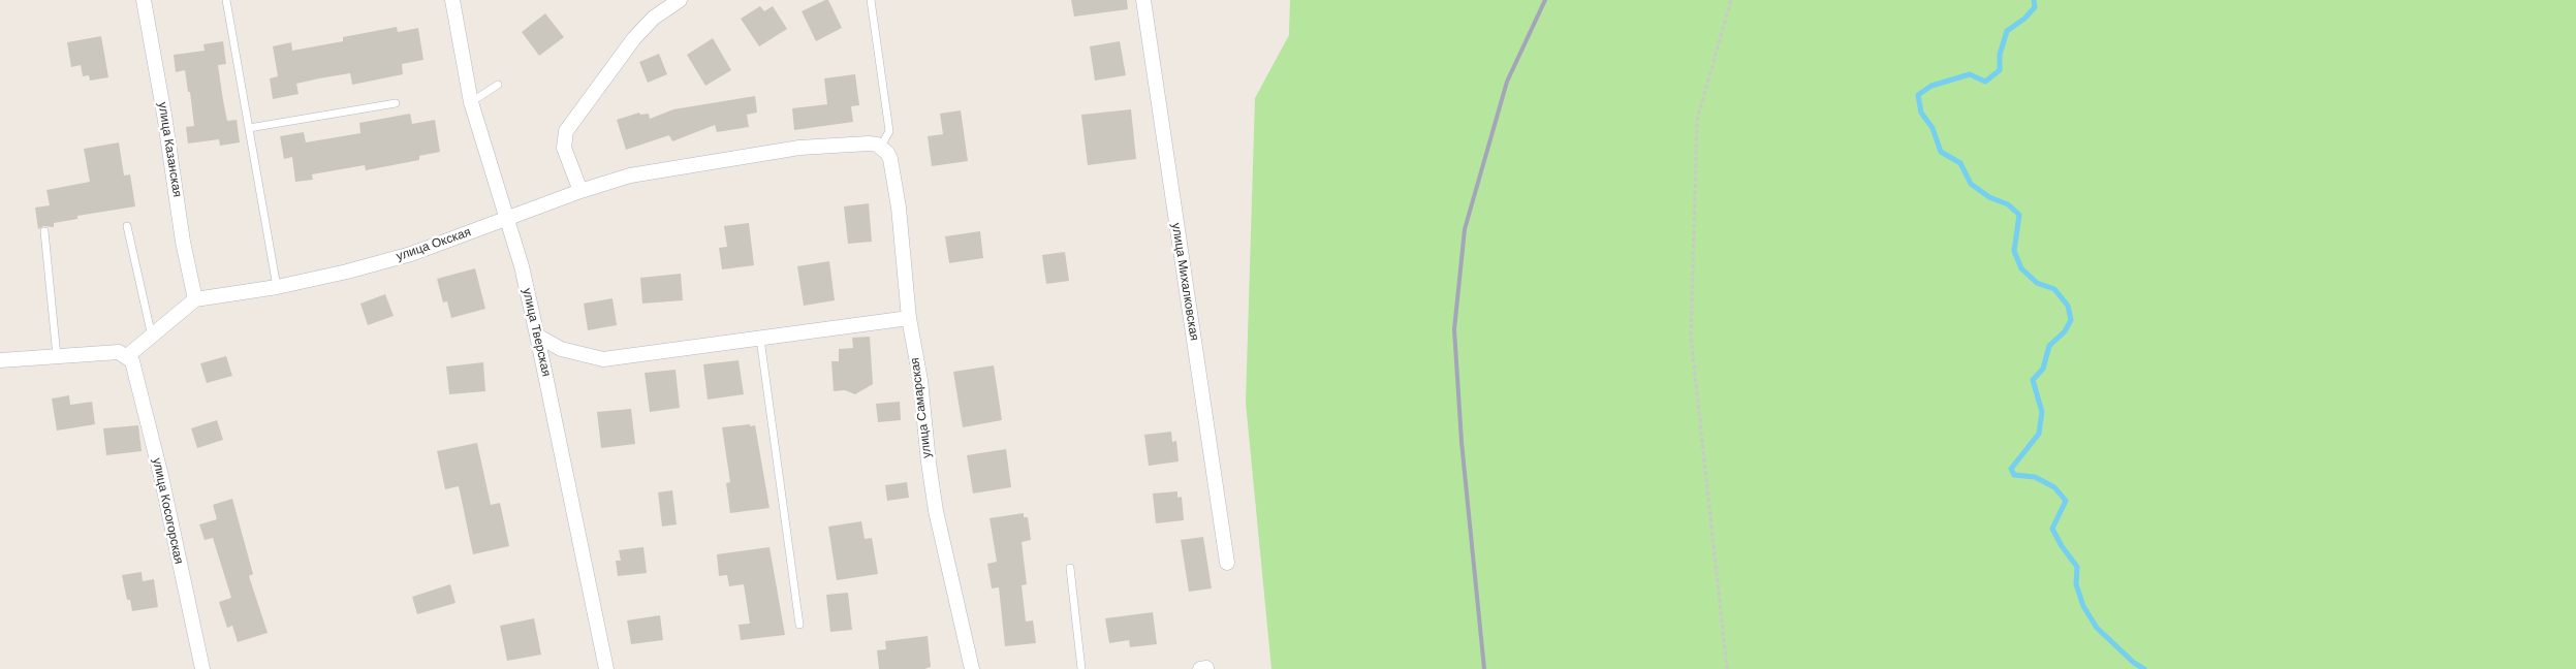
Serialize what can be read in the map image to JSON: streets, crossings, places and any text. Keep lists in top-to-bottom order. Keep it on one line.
{"streets":{"street":["улица Казанская","улица Окская","улица Михалковская","улица Тверская","улица Самарская","улица Косогорская"]},"crossings":[["улица Казанская","улица Окская"],["улица Окская","улица Тверская"],["улица Окская","улица Самарская"]]}
